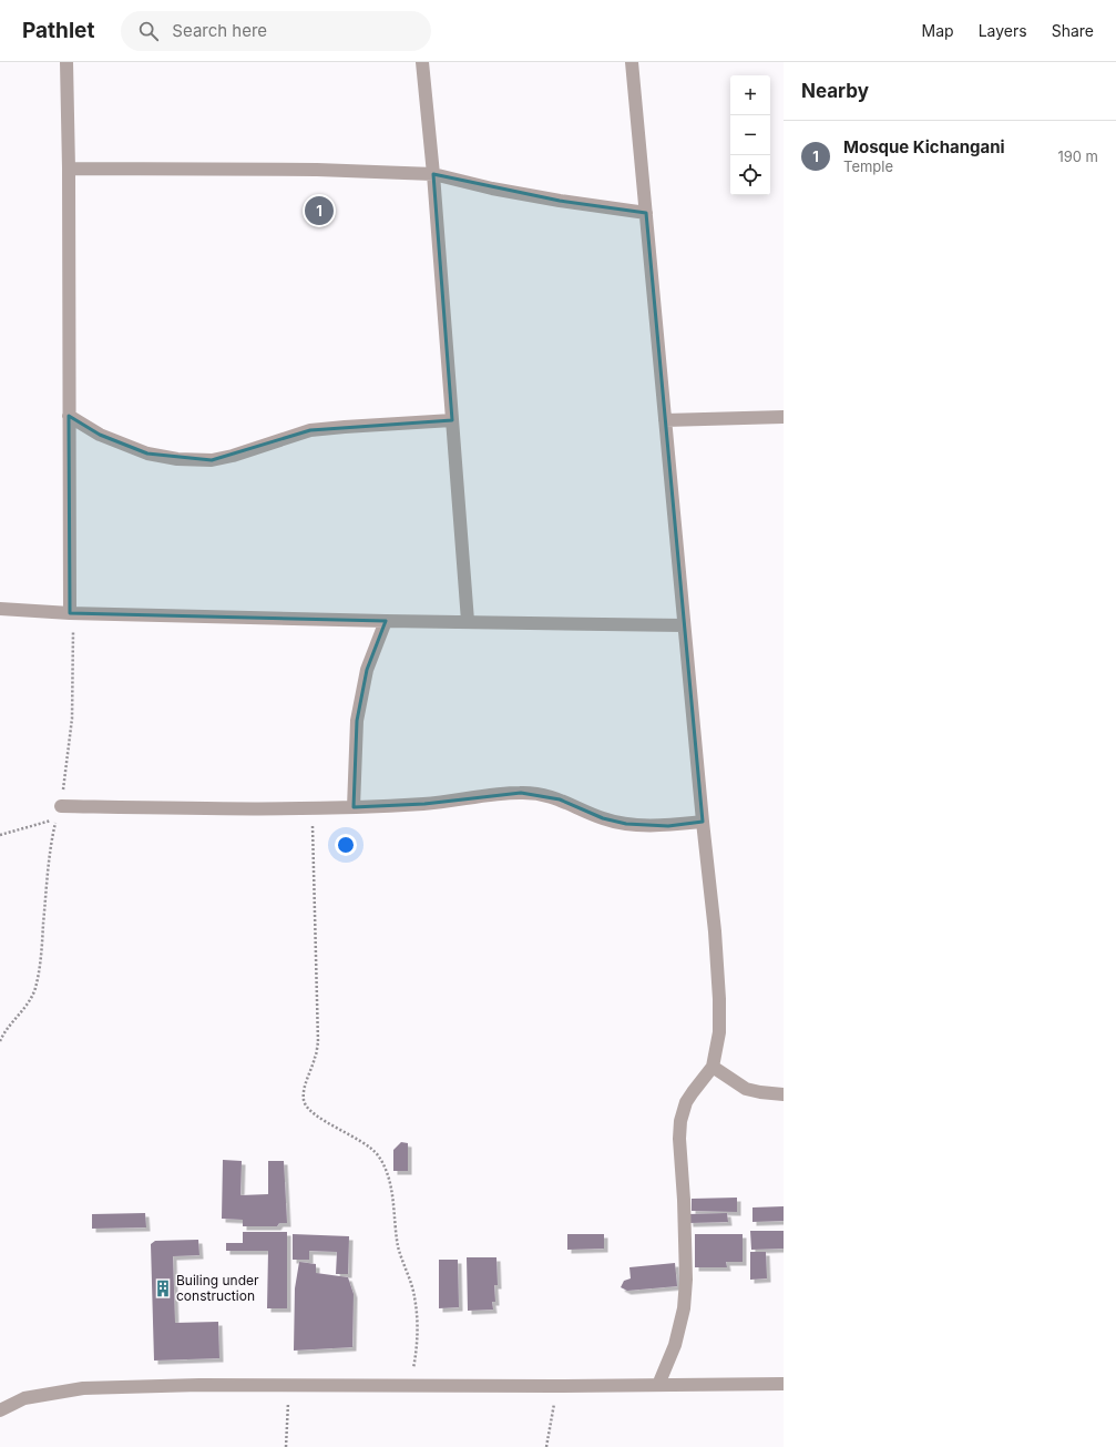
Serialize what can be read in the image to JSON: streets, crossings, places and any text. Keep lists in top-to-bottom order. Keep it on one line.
{"places":{"building":["Builing under construction"]},"page":{"header":"Pathlet","search":"Search here","nav":["Map","Layers","Share"],"heading":"Nearby","map_buttons":["+","−"],"list":[{"mark":"1","name":"Mosque Kichangani","note":"Temple","value":"190 m"}],"pins":"1"}}
